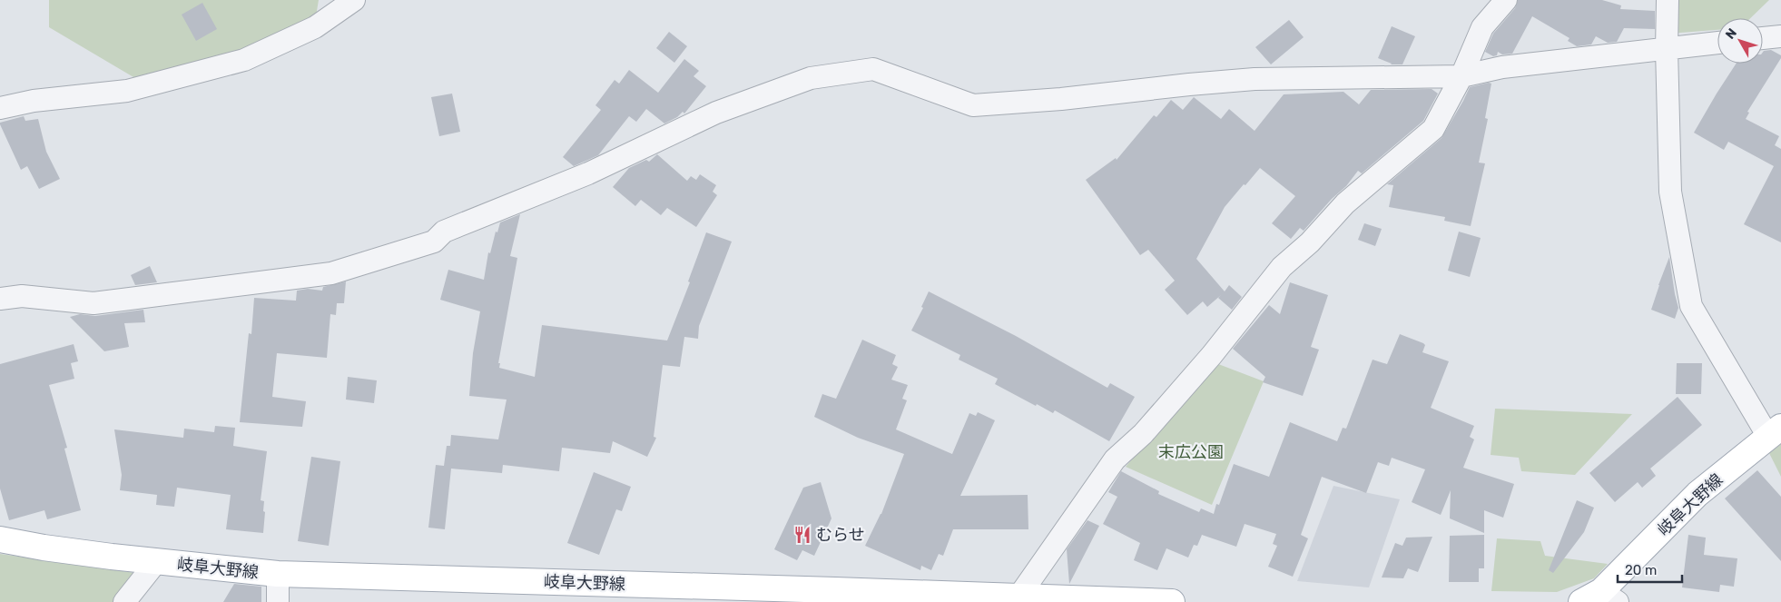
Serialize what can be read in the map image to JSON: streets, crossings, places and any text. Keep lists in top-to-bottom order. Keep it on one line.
{"streets":{"main road":["岐阜大野線"]},"parks":["末広公園"],"places":{"restaurant":["むらせ"]},"scale_bar":"20 m","north":"top left"}
